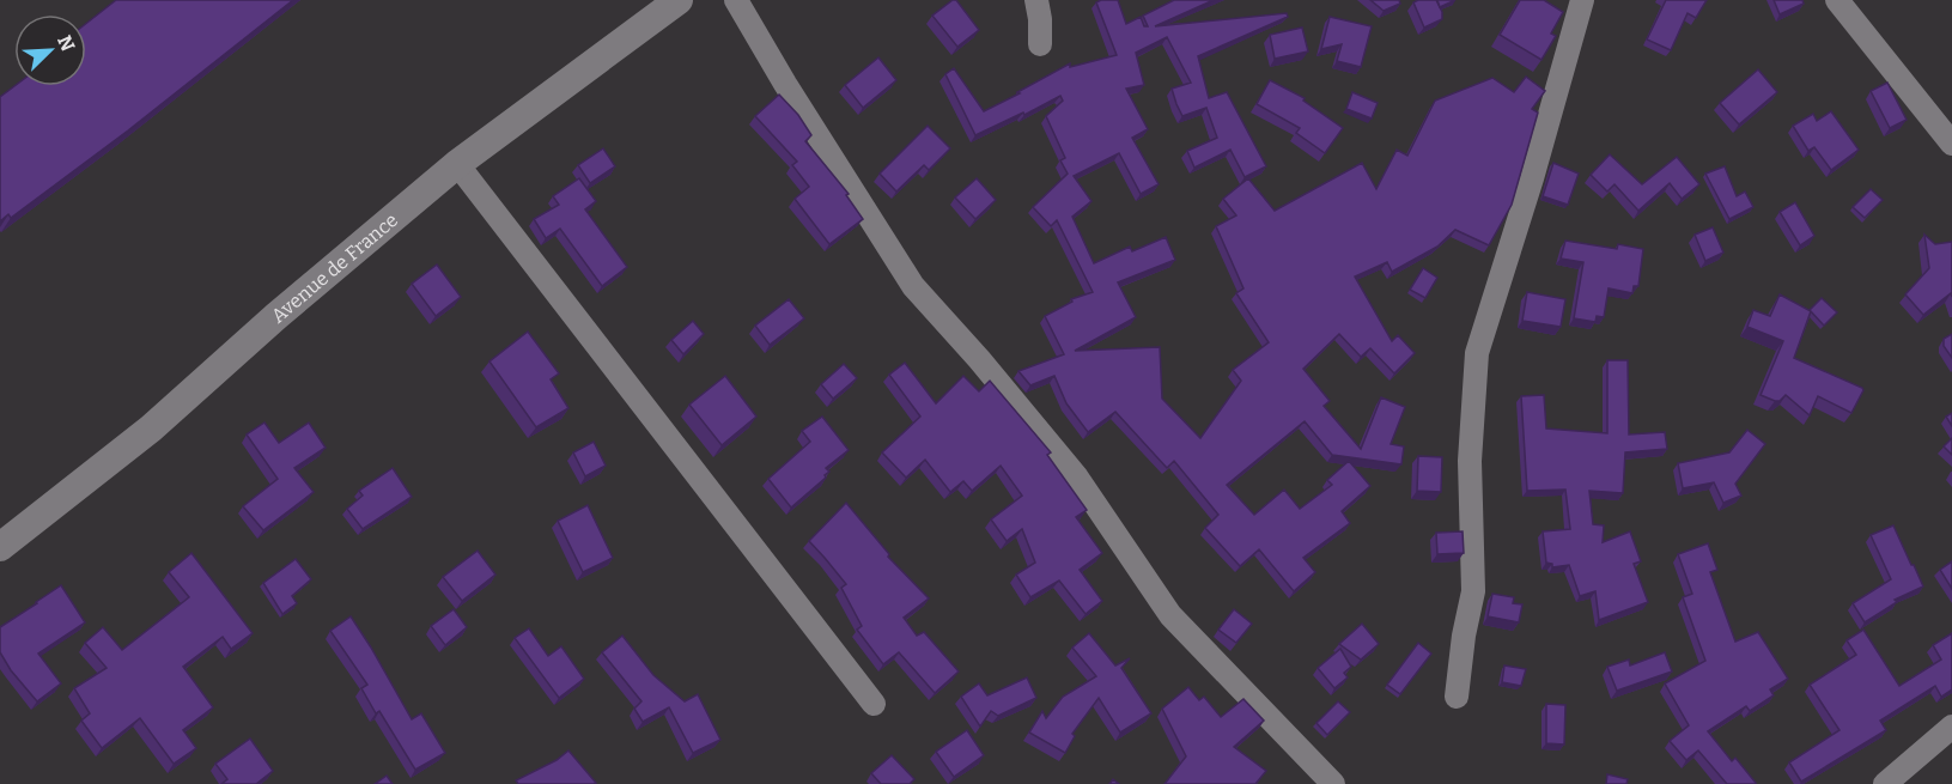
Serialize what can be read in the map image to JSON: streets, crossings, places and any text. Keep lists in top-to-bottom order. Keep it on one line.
{"streets":{"street":["Avenue de France"]},"north":"top right"}
